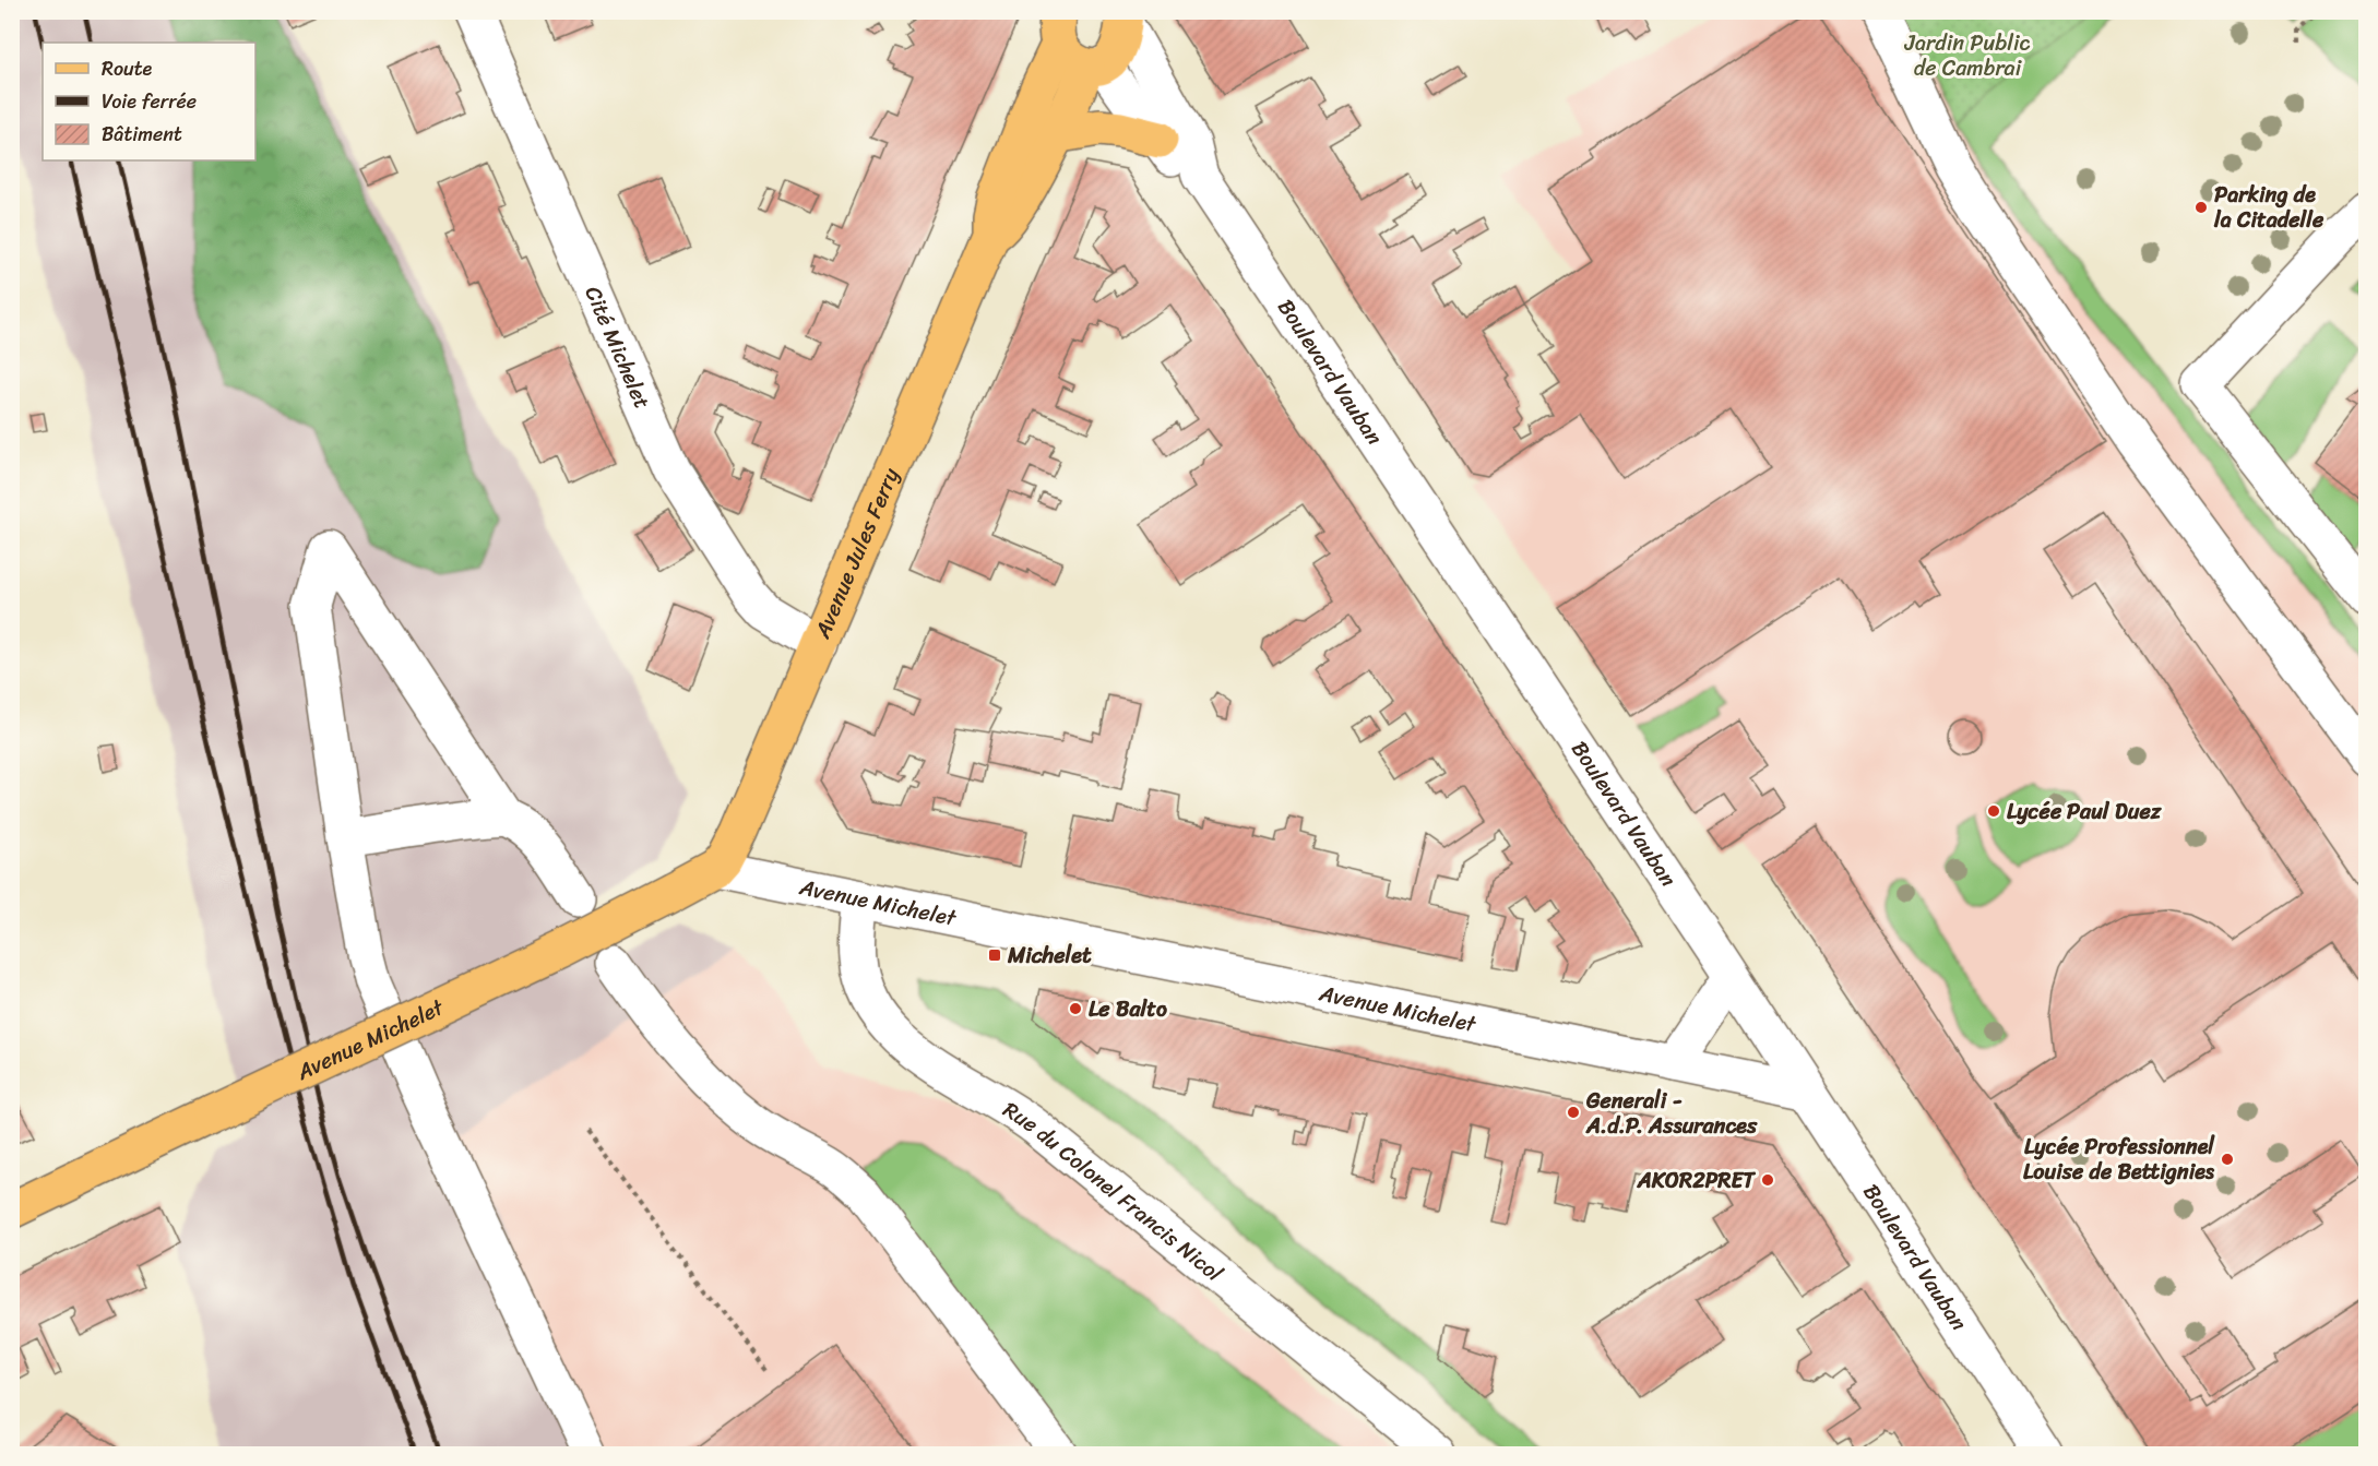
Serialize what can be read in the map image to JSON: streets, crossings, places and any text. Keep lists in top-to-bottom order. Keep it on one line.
{"streets":{"main road":["Avenue Jules Ferry","Avenue Michelet"],"street":["Cité Michelet","Boulevard Vauban","Rue du Colonel Francis Nicol"]},"crossings":[["Cité Michelet","Avenue Jules Ferry"],["Boulevard Vauban","Avenue Jules Ferry"],["Boulevard Vauban","Avenue Michelet"],["Avenue Jules Ferry","Avenue Michelet"],["Avenue Michelet","Rue du Colonel Francis Nicol"]],"parks":["Jardin Public de Cambrai"],"places":{"other":["Parking de la Citadelle","Lycée Paul Duez","Le Balto","Generali - A.d.P. Assurances","Lycée Professionnel Louise de Bettignies","AKOR2PRET"],"transit":["Michelet"]},"legend":["Route","Voie ferrée","Bâtiment"]}
